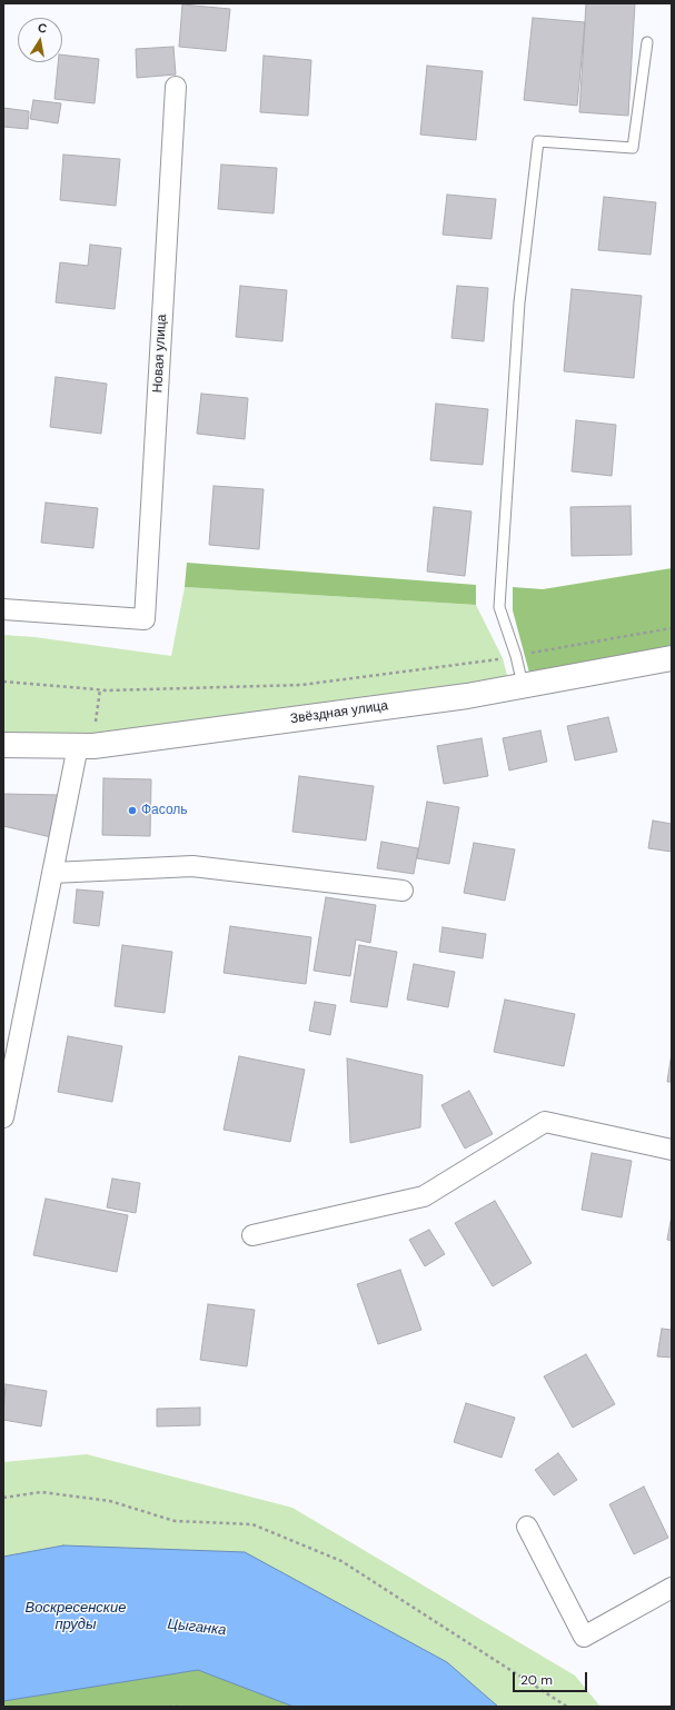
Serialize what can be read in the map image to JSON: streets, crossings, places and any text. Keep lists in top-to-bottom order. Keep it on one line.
{"streets":{"street":["Новая улица","Звёздная улица"]},"water":["Воскресенские пруды","Цыганка"],"places":["Фасоль"],"scale_bar":"20 m","north":"top"}
